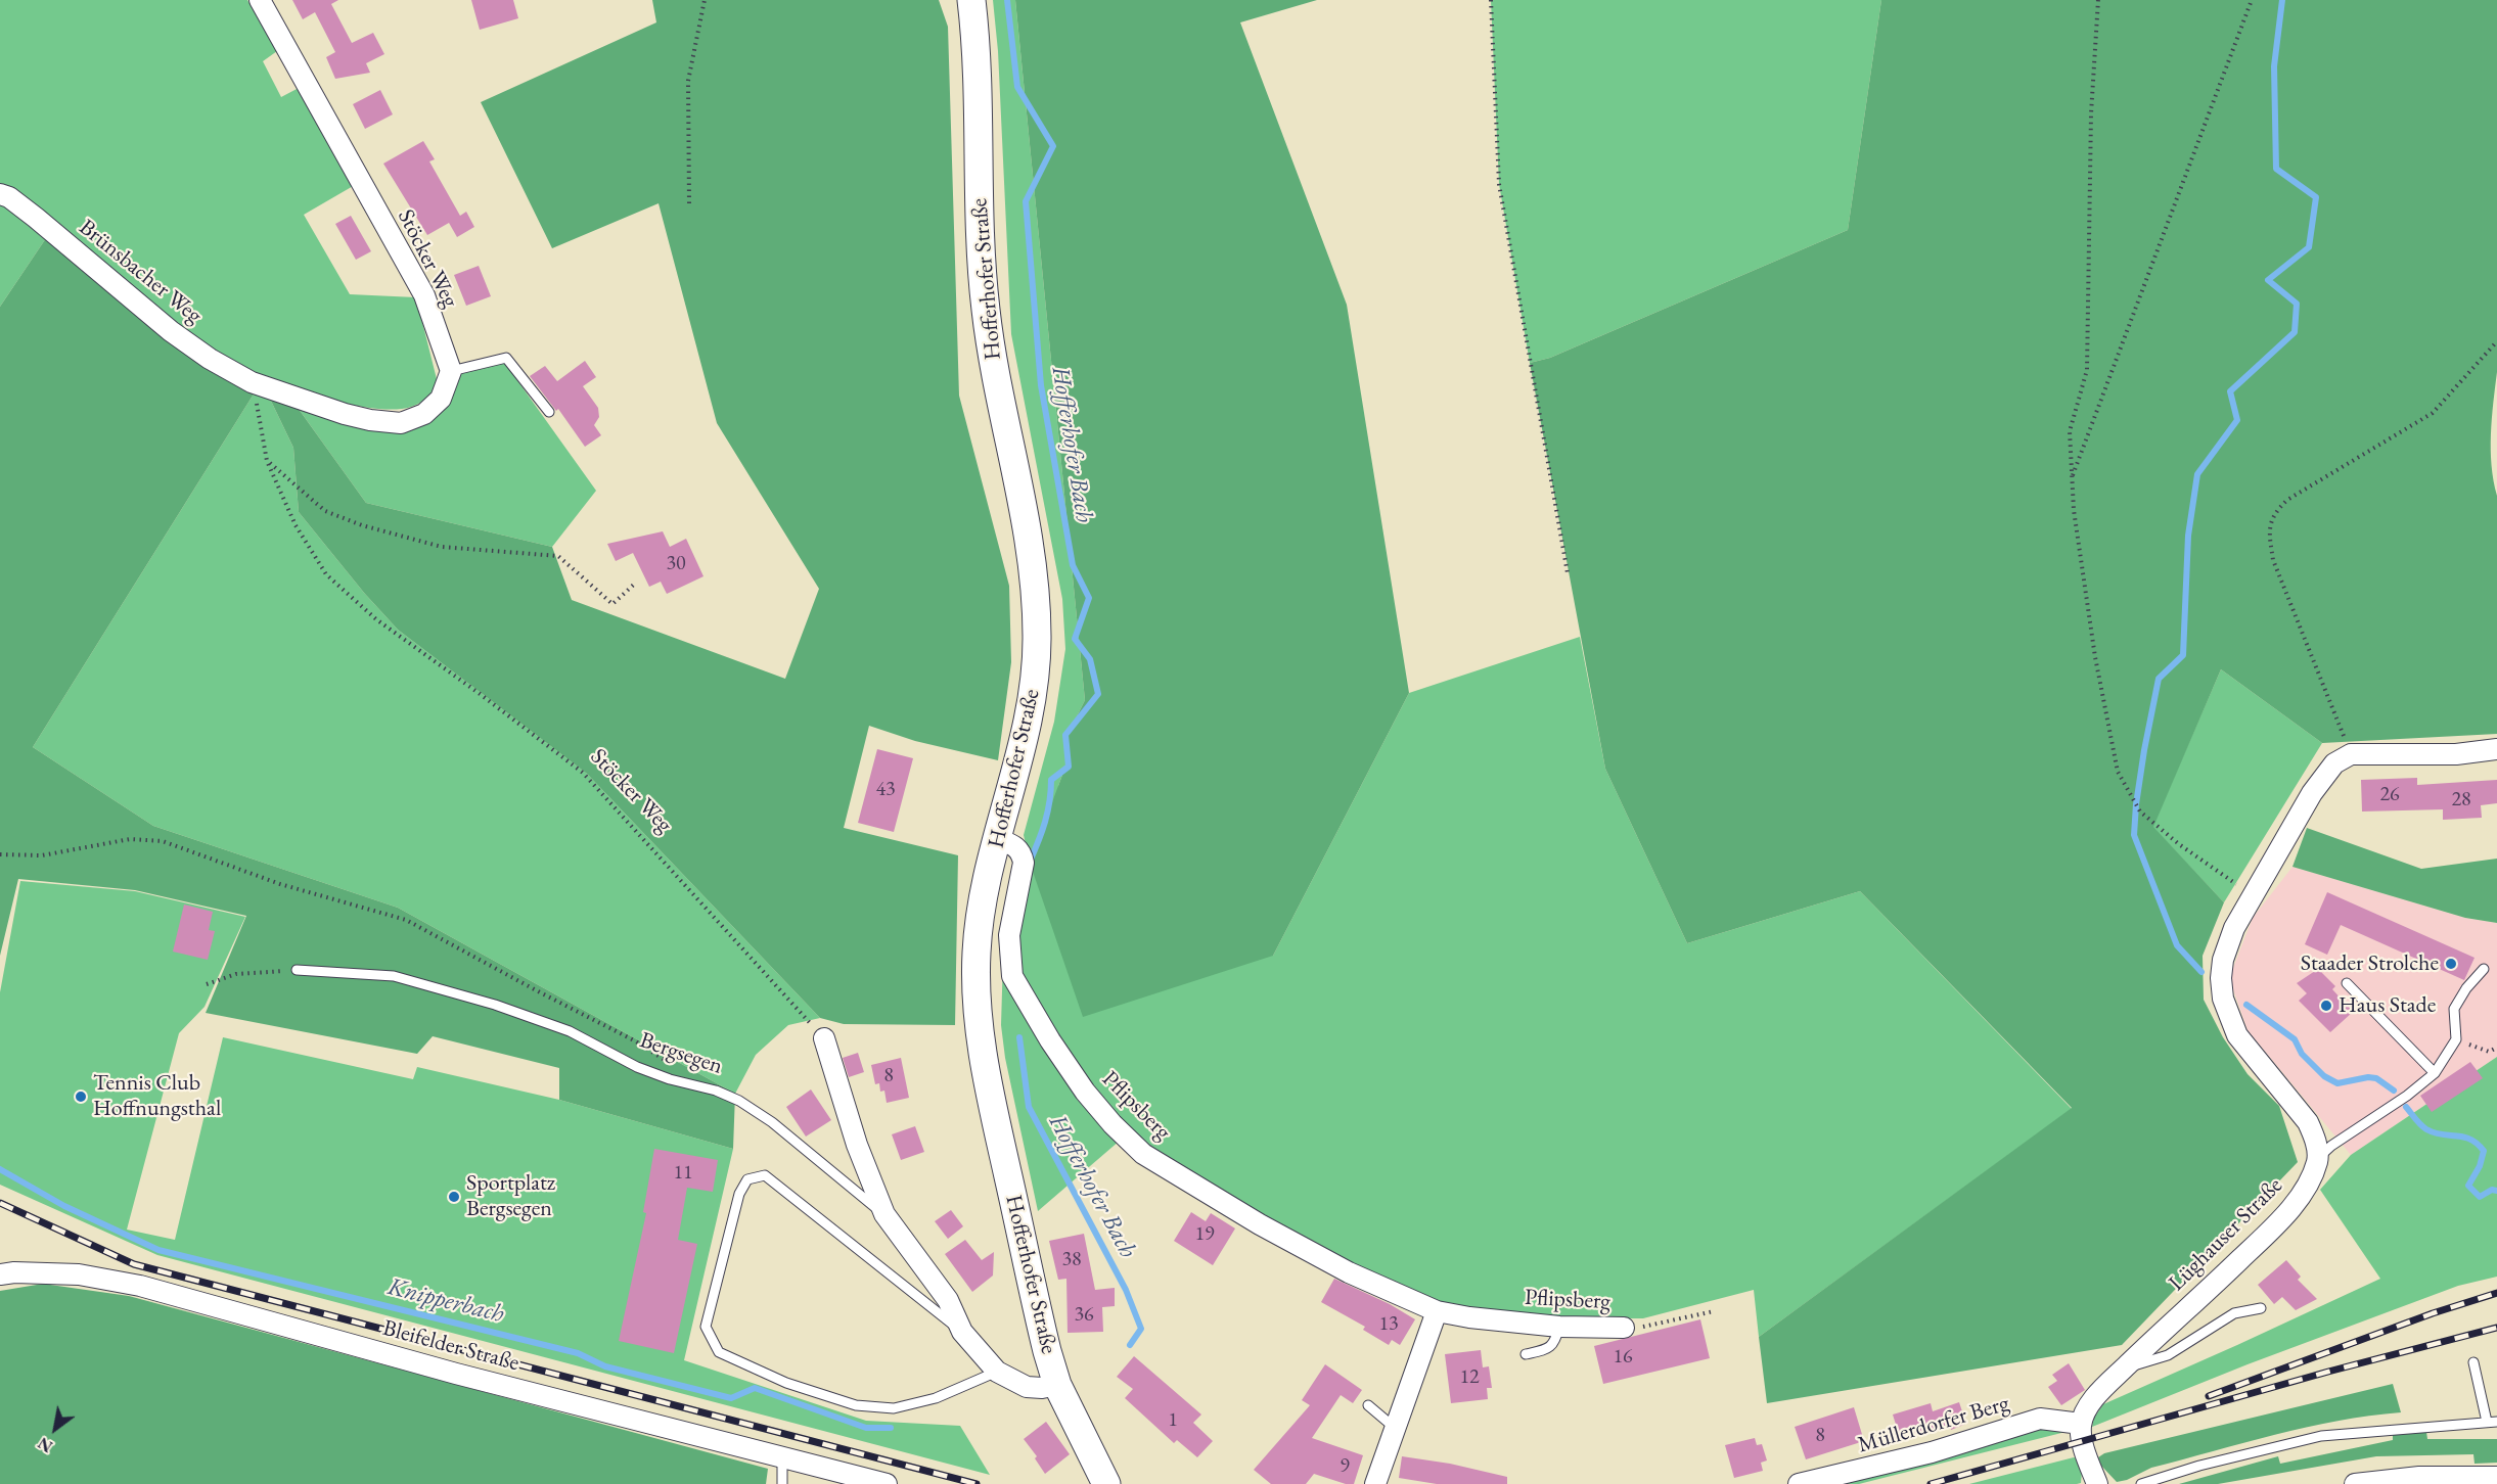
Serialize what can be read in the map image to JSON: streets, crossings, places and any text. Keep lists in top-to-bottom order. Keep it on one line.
{"streets":{"street":["Stöcker Weg","Brünsbacher Weg","Hofferhofer Straße","Bergsegen","Pflipsberg","Lüghauser Straße","Bleifelder Straße","Müllerdorfer Berg"]},"crossings":[["Stöcker Weg","Brünsbacher Weg"],["Hofferhofer Straße","Bergsegen"],["Hofferhofer Straße","Pflipsberg"],["Lüghauser Straße","Müllerdorfer Berg"]],"water":["Hofferhofer Bach","Knipperbach"],"places":["Staader Strolche","Haus Stade","Tennis Club Hoffnungsthal","Sportplatz Bergsegen"],"house_numbers":["30","43","26","28","8","11","19","38","36","13","16","12","1","8","9"],"north":"bottom left"}
